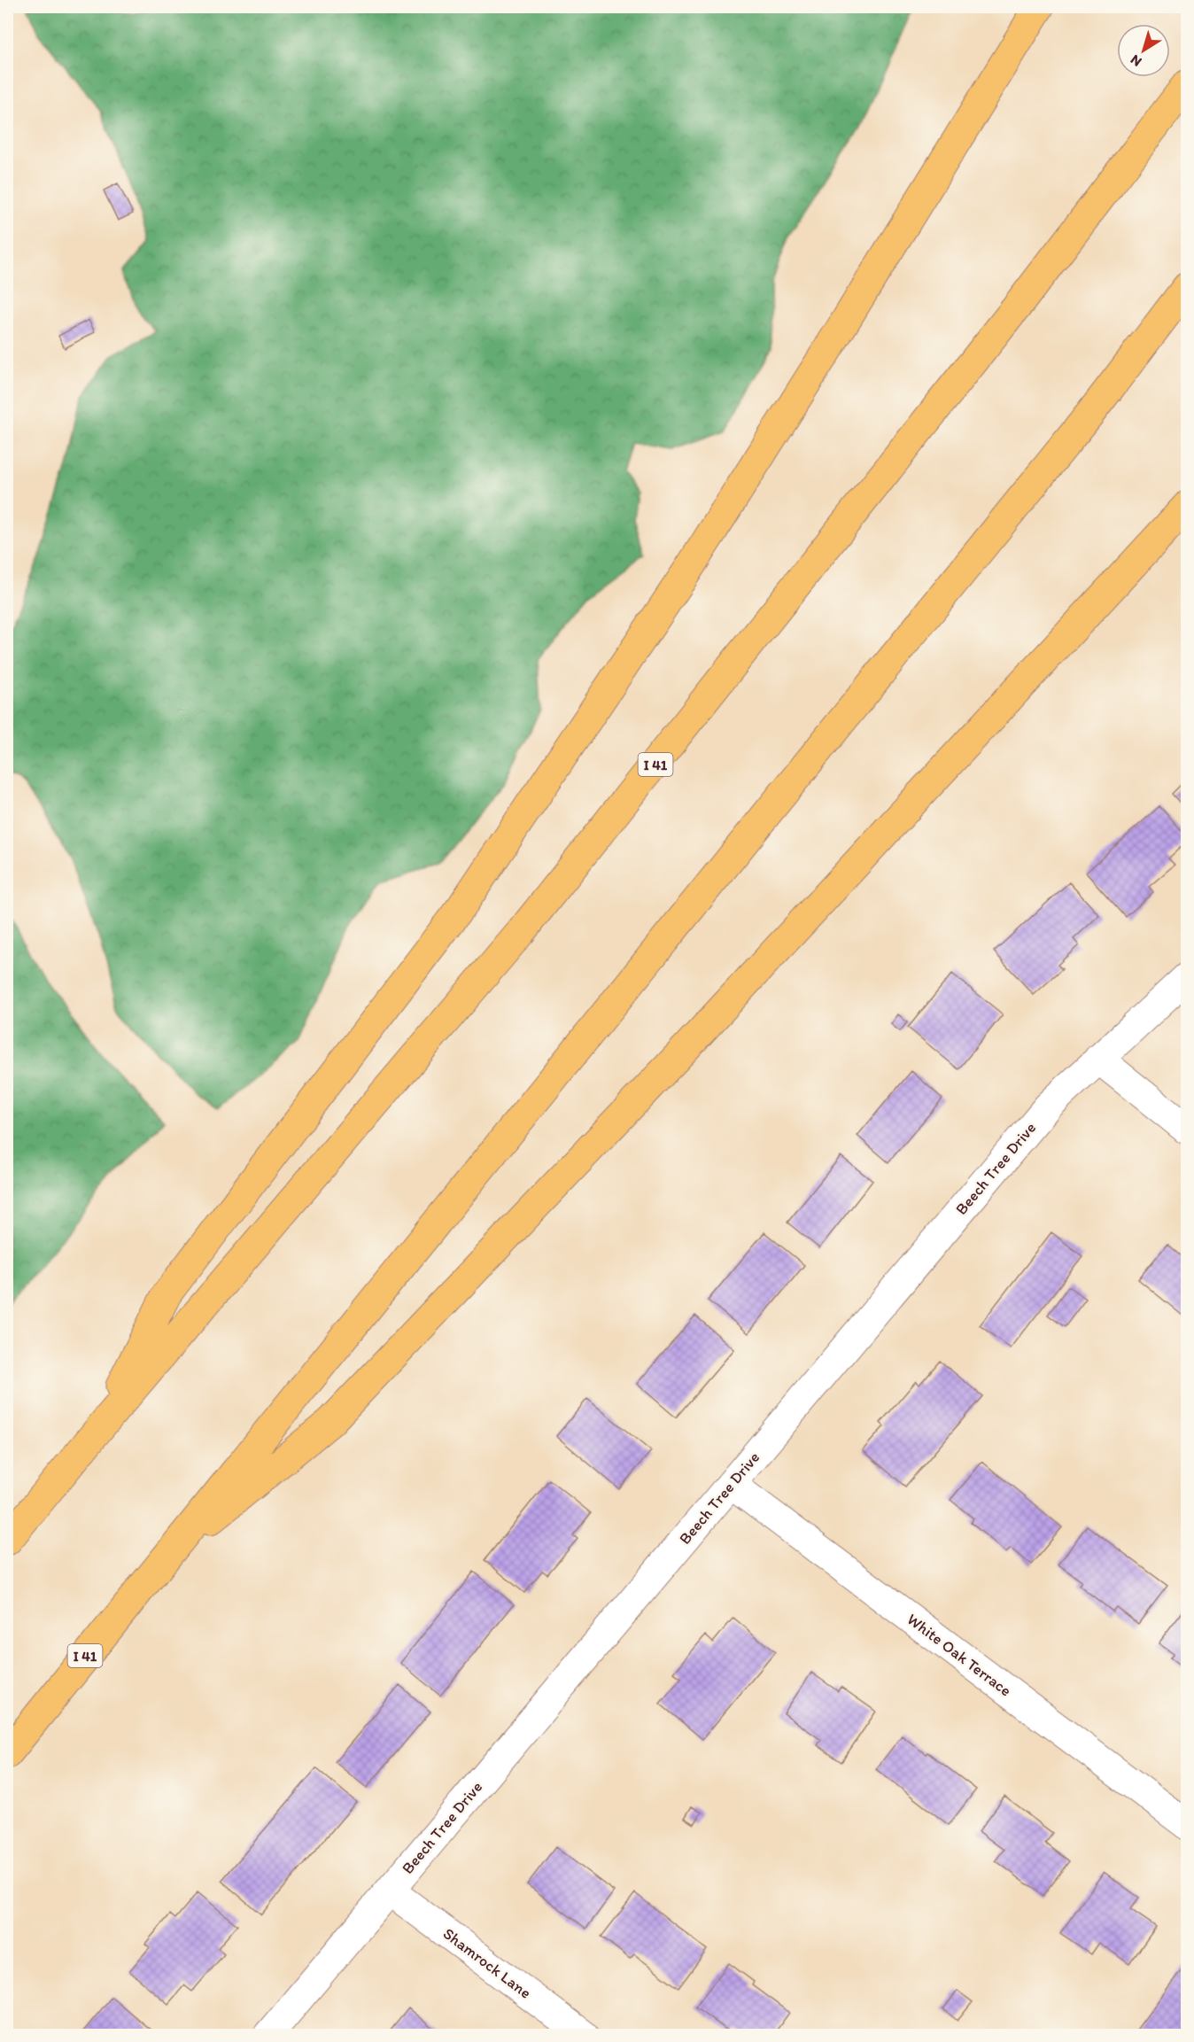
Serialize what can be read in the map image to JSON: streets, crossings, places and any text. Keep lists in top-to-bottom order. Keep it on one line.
{"streets":{"highway":["I 41"],"street":["Beech Tree Drive","White Oak Terrace","Shamrock Lane"]},"crossings":[["Beech Tree Drive","White Oak Terrace"],["Beech Tree Drive","Shamrock Lane"]],"north":"bottom left"}
